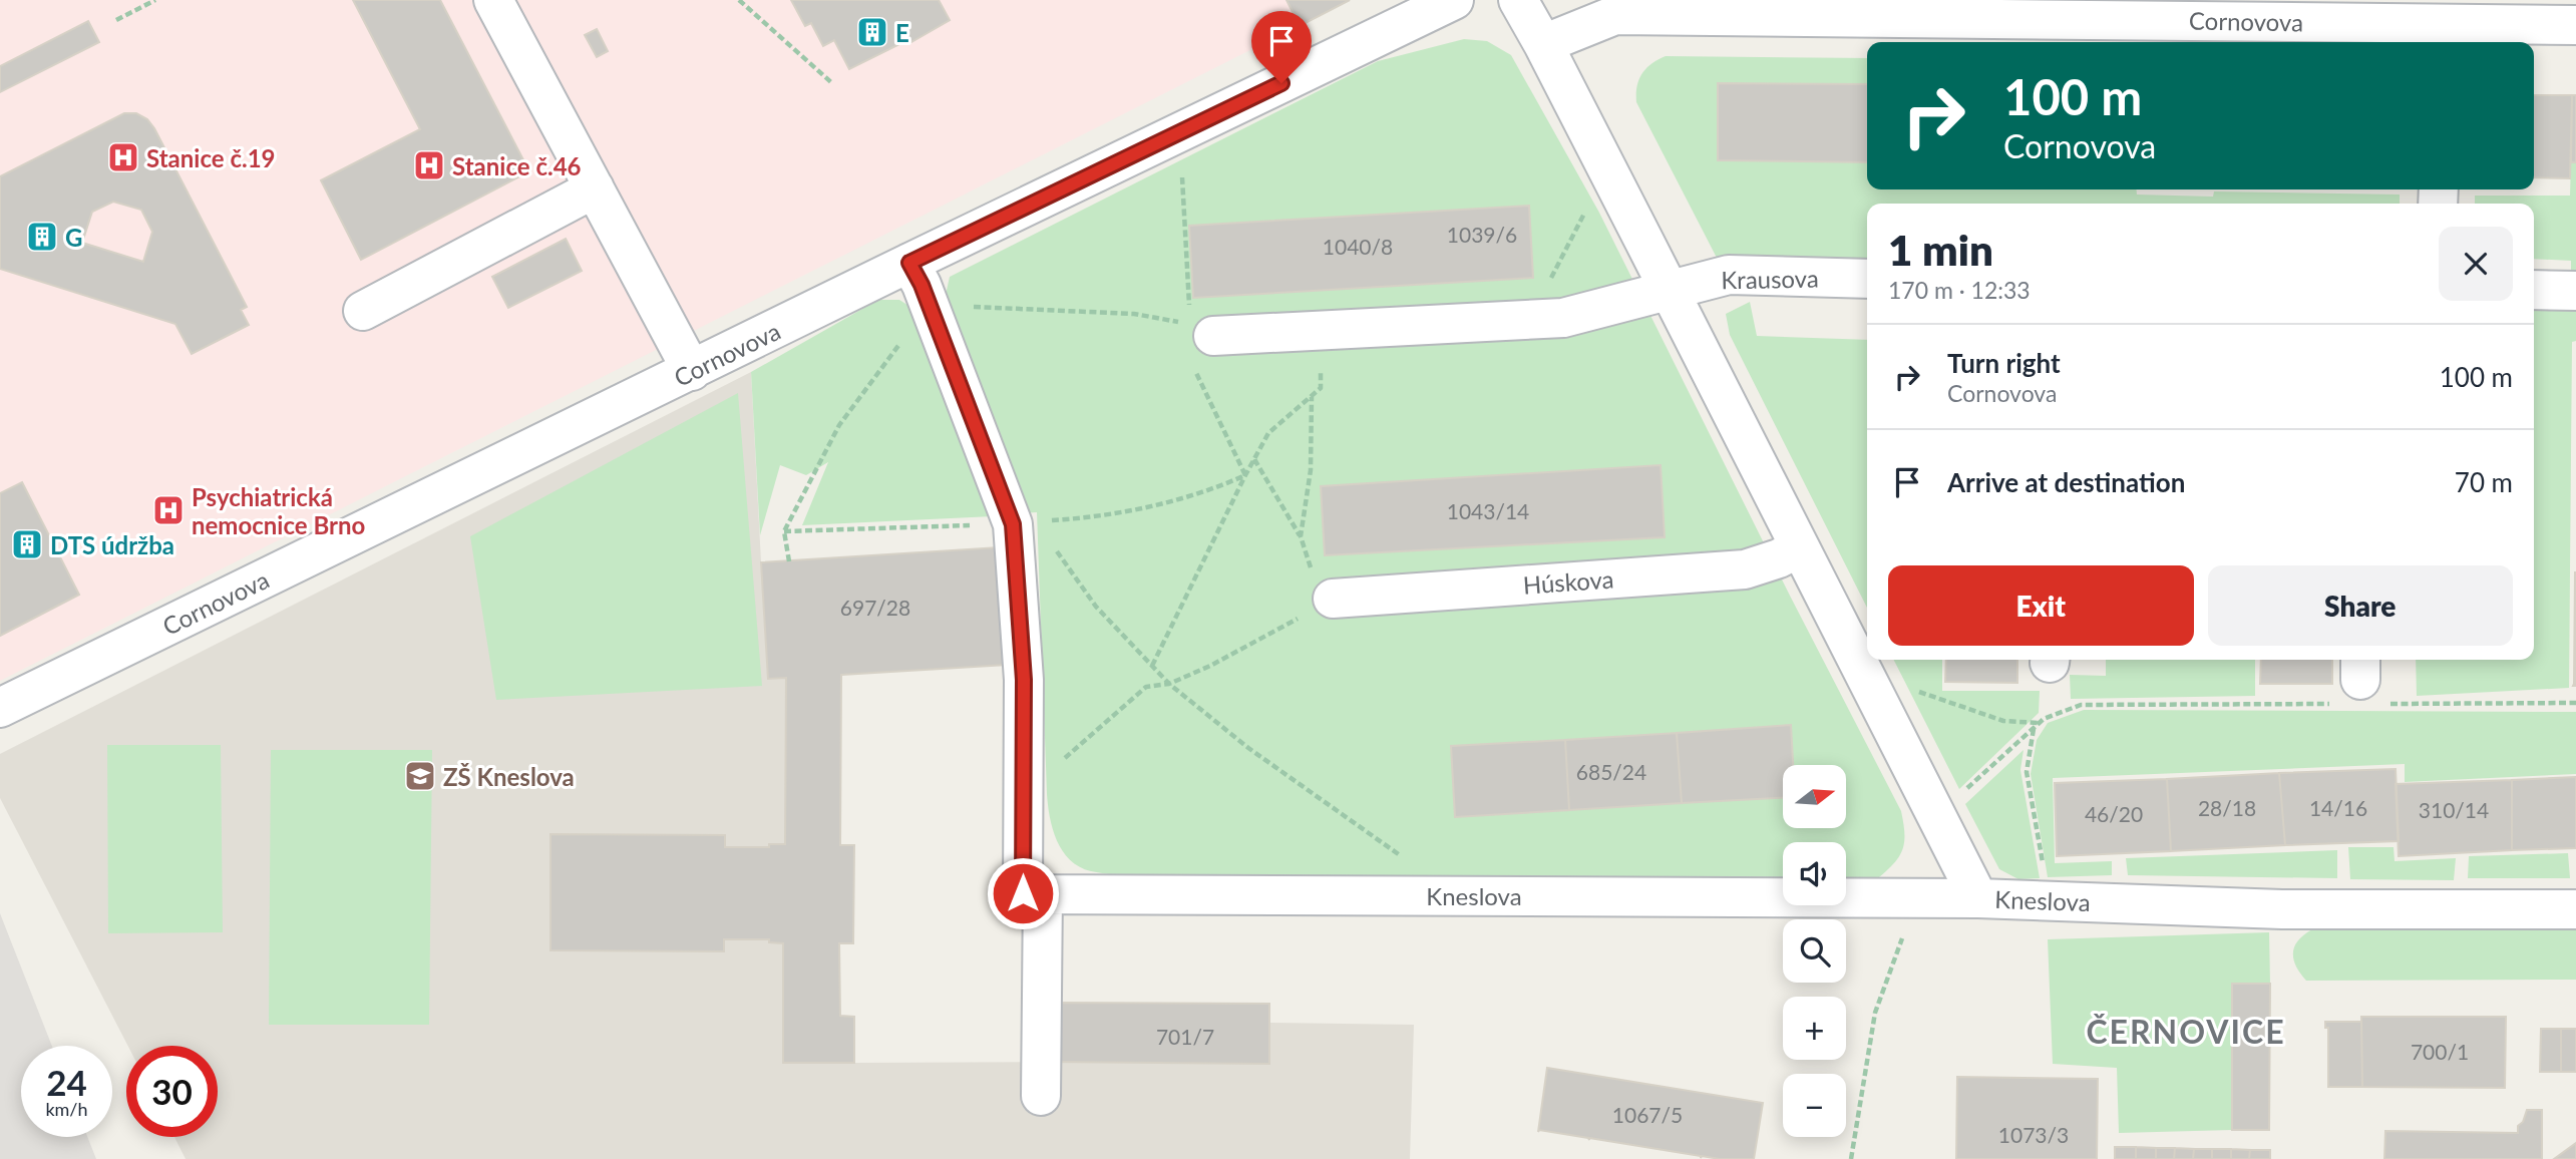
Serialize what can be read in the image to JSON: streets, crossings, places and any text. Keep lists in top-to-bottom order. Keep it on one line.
{"streets":{"street":["Cornovova","Krausova","Húskova","Kneslova"]},"districts":["ČERNOVICE"],"places":{"building":["E","G","DTS údržba"],"hospital":["Stanice č.19","Stanice č.46","Psychiatrická nemocnice Brno"],"school or university":["ZŠ Kneslova"]},"house_numbers":["1039/6","1040/8","1043/14","697/28","685/24","28/18","14/16","310/14","46/20","701/7","700/1","1067/5","1073/3"],"north":"right","page":{"turn":["100 m","Cornovova"],"heading":["1 min","170 m · 12:33"],"list":[{"name":"Turn right","note":"Cornovova","value":"100 m"},{"name":"Arrive at destination","value":"70 m"}],"buttons":["Exit","Share"],"map_buttons":["+","−"],"speed":"24 km/h","limit":"30"}}
